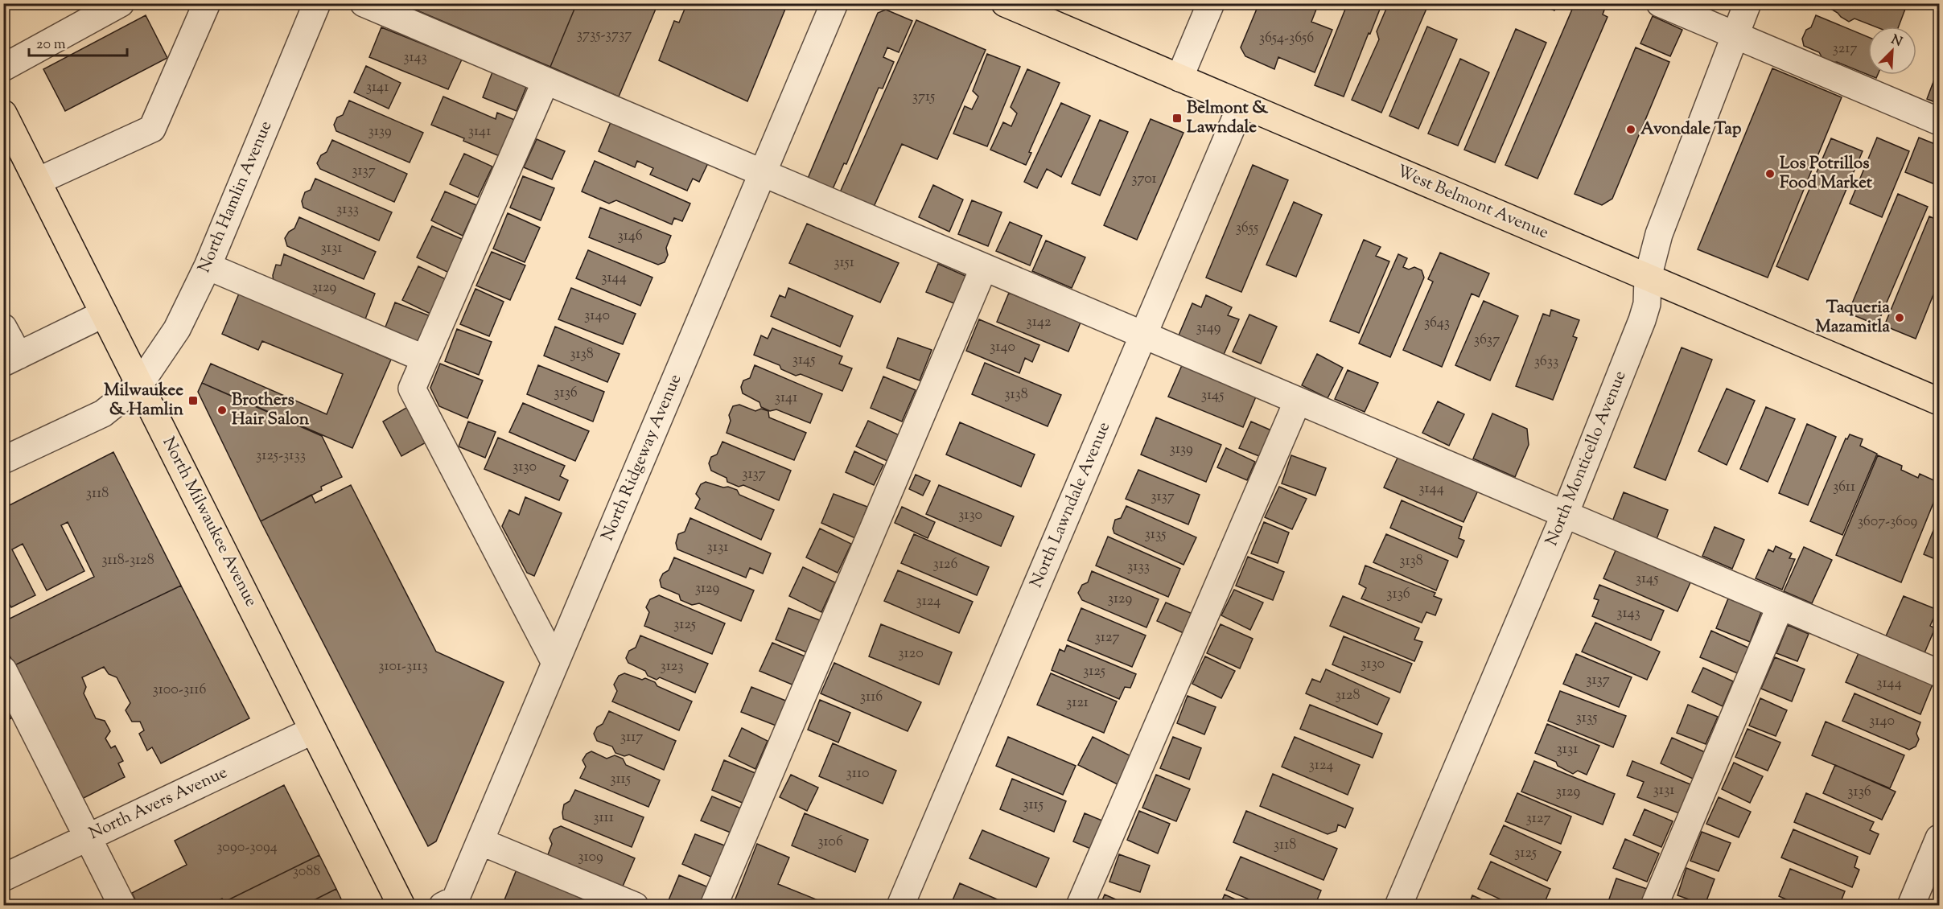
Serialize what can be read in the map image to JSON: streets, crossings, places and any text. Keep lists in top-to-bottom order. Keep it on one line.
{"streets":{"main road":["West Belmont Avenue","North Milwaukee Avenue"],"street":["North Hamlin Avenue","North Ridgeway Avenue","North Monticello Avenue","North Lawndale Avenue","North Avers Avenue"]},"crossings":[["North Hamlin Avenue","North Milwaukee Avenue"],["West Belmont Avenue","North Monticello Avenue"],["West Belmont Avenue","North Lawndale Avenue"],["North Milwaukee Avenue","North Avers Avenue"]],"places":{"transit":["Belmont & Lawndale","Milwaukee & Hamlin"],"other":["Avondale Tap","Los Potrillos Food Market","Taqueria Mazamitla","Brothers Hair Salon"]},"house_numbers":["3735-3737","3654-3656","3217","3143","3141","3715","3139","3141","3137","3701","3133","3655","3146","3131","3151","3144","3129","3140","3142","3643","3149","3637","3140","3138","3145","3633","3136","3138","3145","3141","3139","3125-3133","3130","3137","3611","3144","3118","3137","3130","3607-3609","3135","3131","3118-3128","3138","3126","3133","3145","3129","3136","3129","3124","3143","3125","3127","3120","3130","3101-3113","3123","3125","3137","3144","3100-3116","3128","3116","3121","3135","3140","3117","3131","3124","3110","3115","3131","3129","3136","3115","3111","3127","3106","3118","3090-3094","3125","3109","3088"],"scale_bar":"20 m","north":"top right"}
